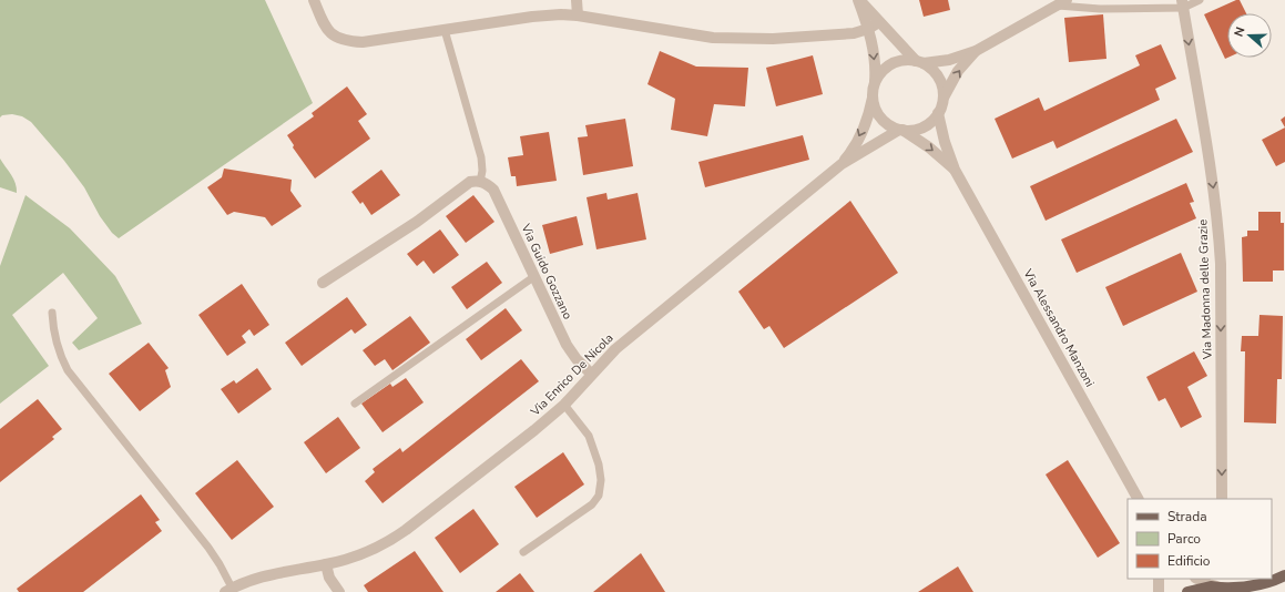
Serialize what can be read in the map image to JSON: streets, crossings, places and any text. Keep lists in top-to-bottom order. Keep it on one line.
{"streets":{"street":["Via Guido Gozzano","Via Madonna delle Grazie","Via Alessandro Manzoni","Via Enrico De Nicola"]},"crossings":[["Via Guido Gozzano","Via Enrico De Nicola"],["Via Alessandro Manzoni","Via Enrico De Nicola"]],"one_way":["Via Madonna delle Grazie"],"legend":["Strada","Parco","Edificio"],"north":"left"}
